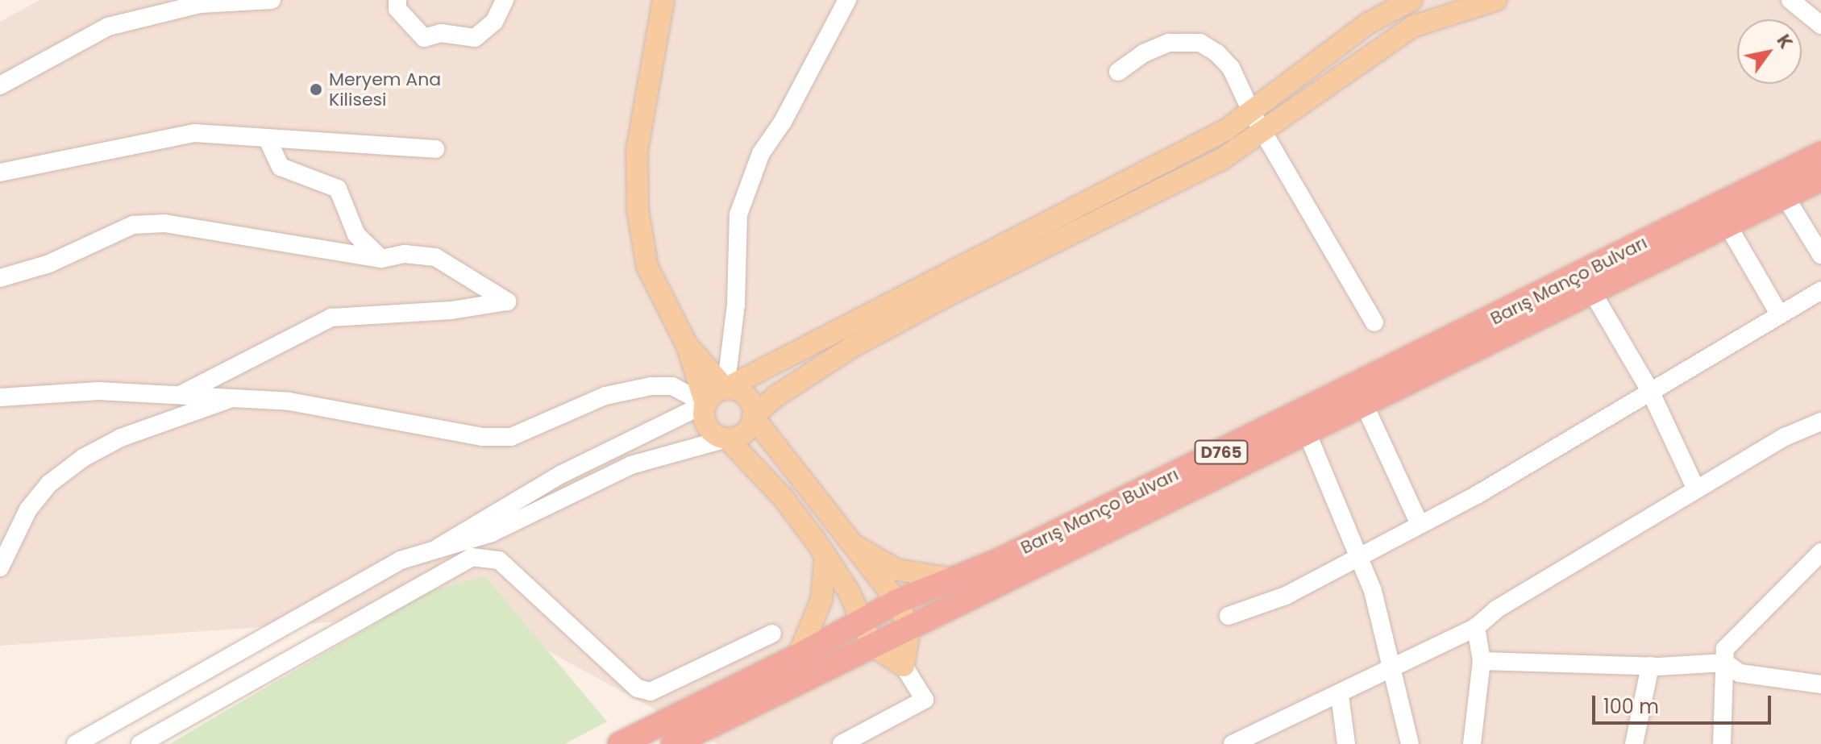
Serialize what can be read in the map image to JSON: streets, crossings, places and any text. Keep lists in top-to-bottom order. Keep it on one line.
{"streets":{"highway":["Barış Manço Bulvarı","D765"]},"places":["Meryem Ana Kilisesi"],"scale_bar":"100 m","north":"top right"}
